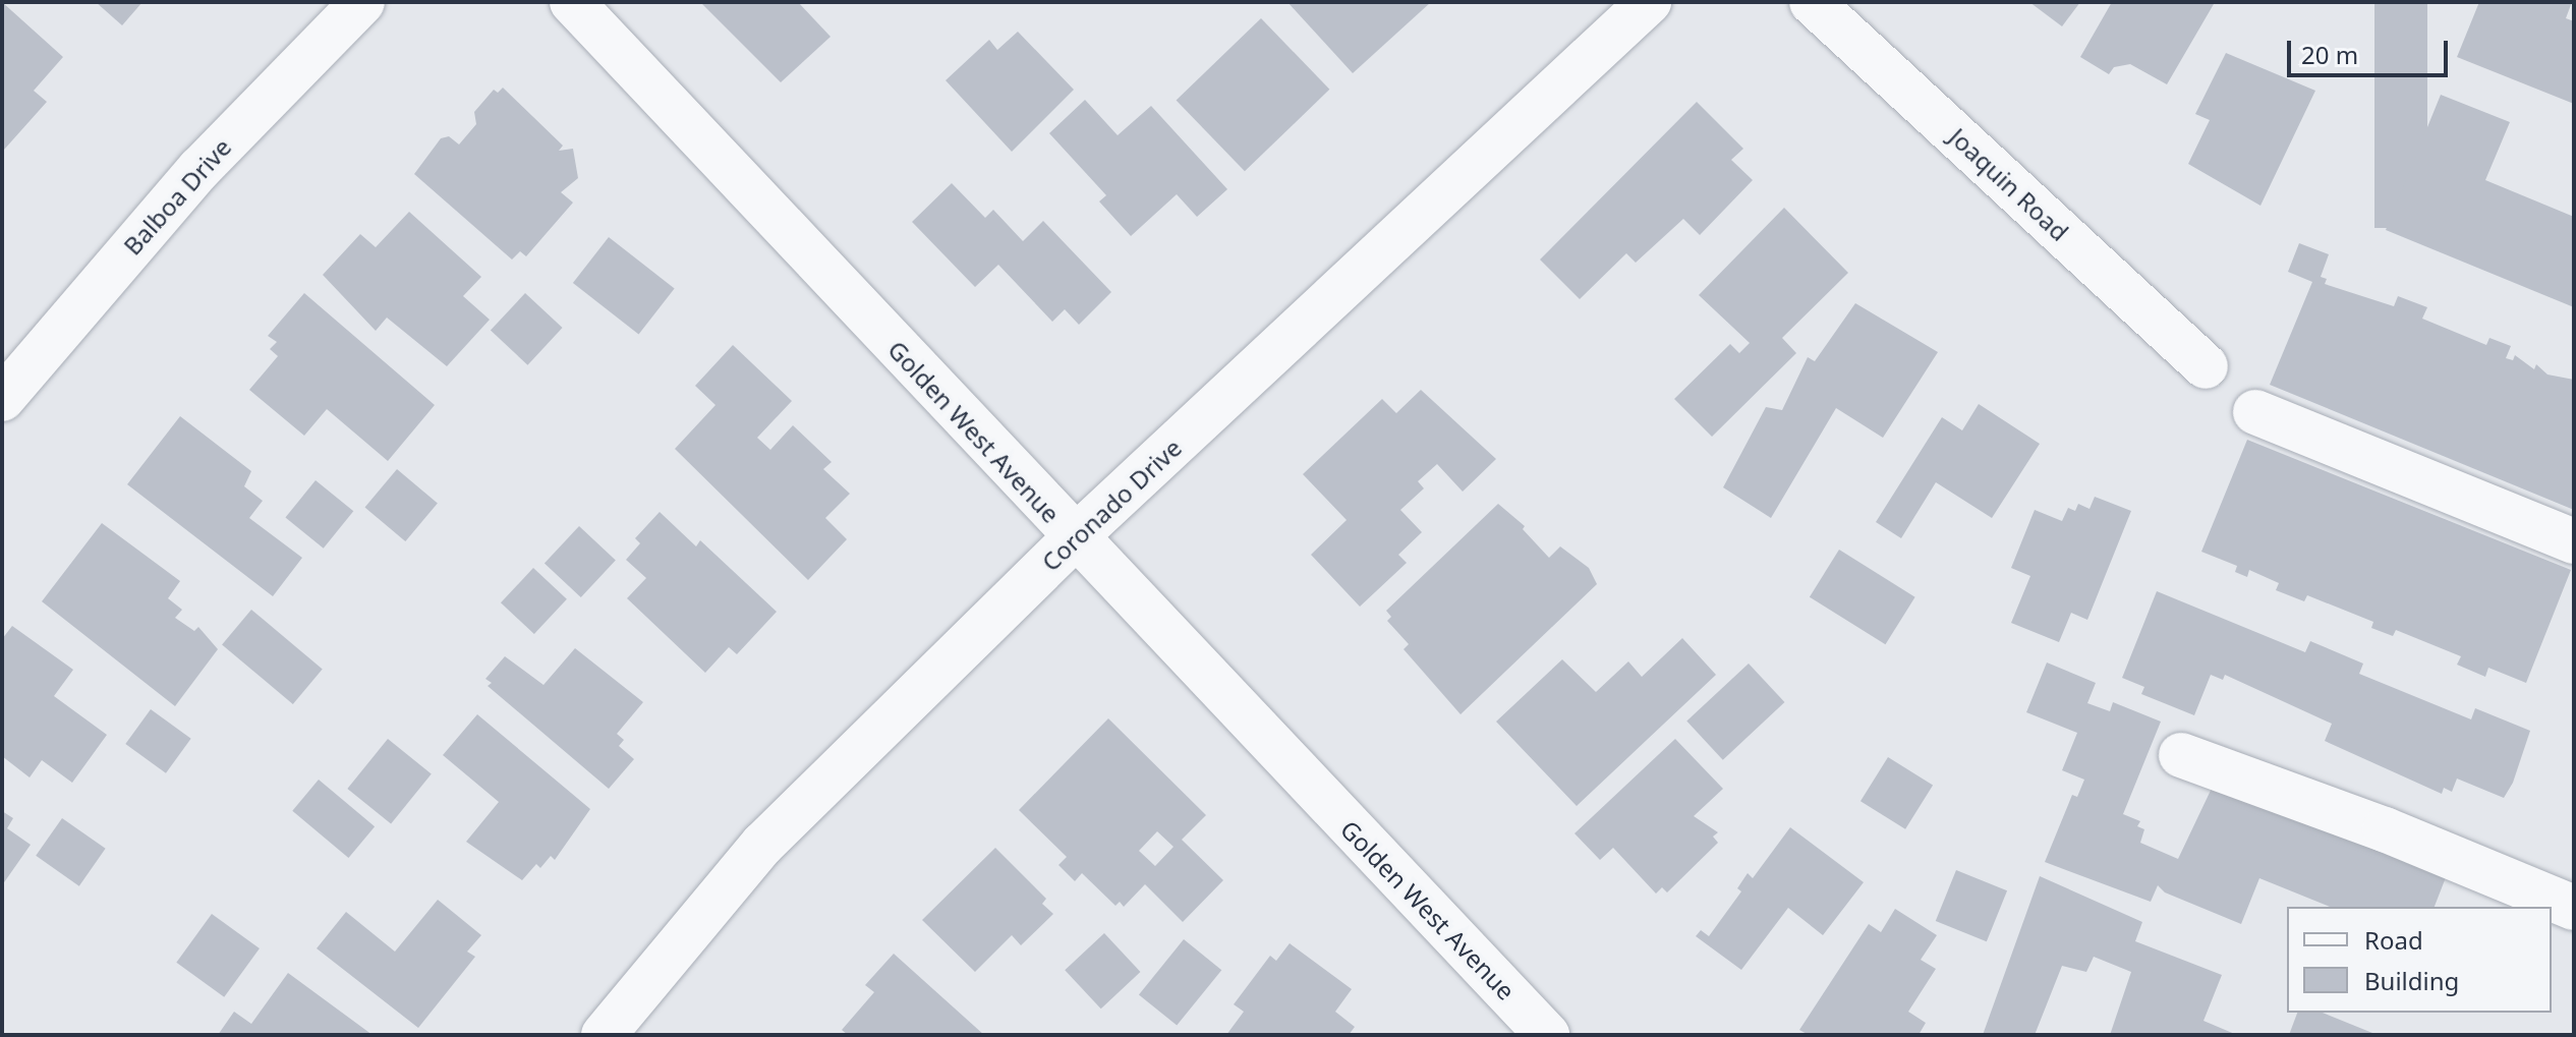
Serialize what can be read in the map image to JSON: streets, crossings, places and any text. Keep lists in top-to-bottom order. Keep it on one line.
{"streets":{"street":["Joaquin Road","Balboa Drive","Golden West Avenue","Coronado Drive"]},"crossings":[["Golden West Avenue","Coronado Drive"]],"legend":["Road","Building"],"scale_bar":"20 m"}
